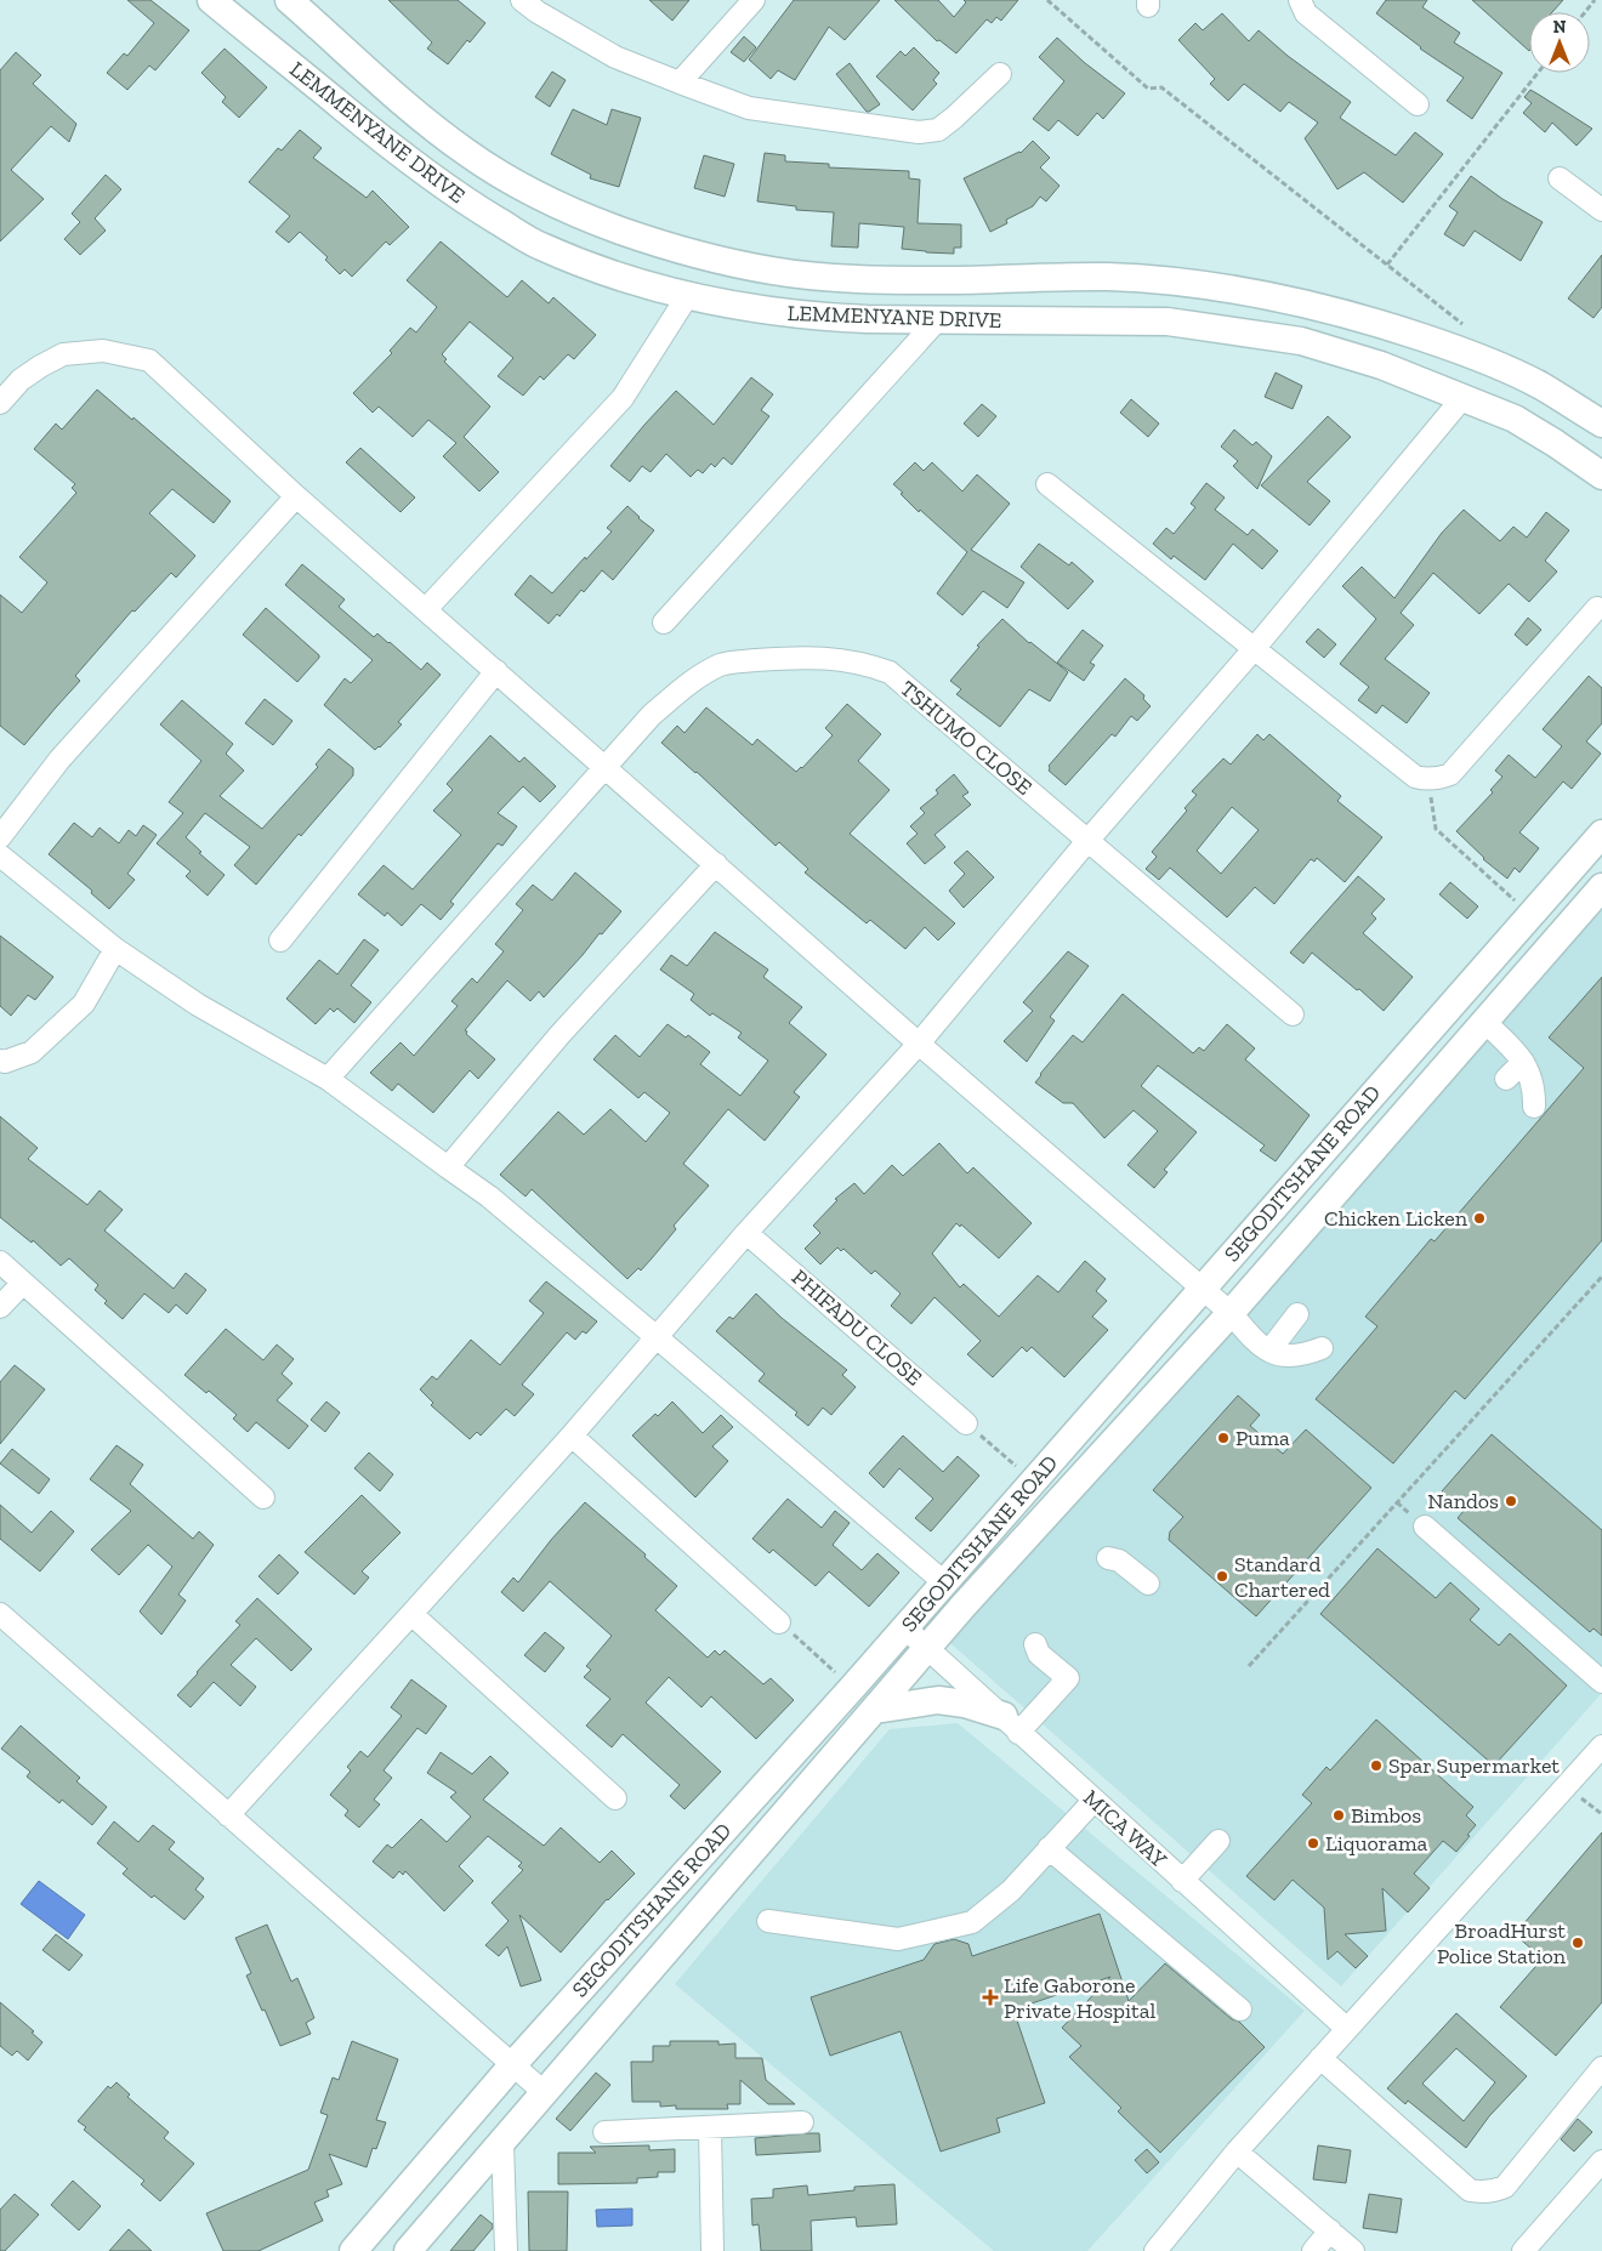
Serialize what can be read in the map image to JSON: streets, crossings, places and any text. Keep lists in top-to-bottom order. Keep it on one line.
{"streets":{"main road":["LEMMENYANE DRIVE","SEGODITSHANE ROAD"],"street":["TSHUMO CLOSE","PHIFADU CLOSE","MICA WAY"]},"crossings":[["SEGODITSHANE ROAD","MICA WAY"]],"places":{"other":["Chicken Licken","Puma","Nandos","Standard Chartered","Spar Supermarket","Bimbos","Liquorama","BroadHurst Police Station"],"health":["Life Gaborone Private Hospital"]},"north":"top"}
